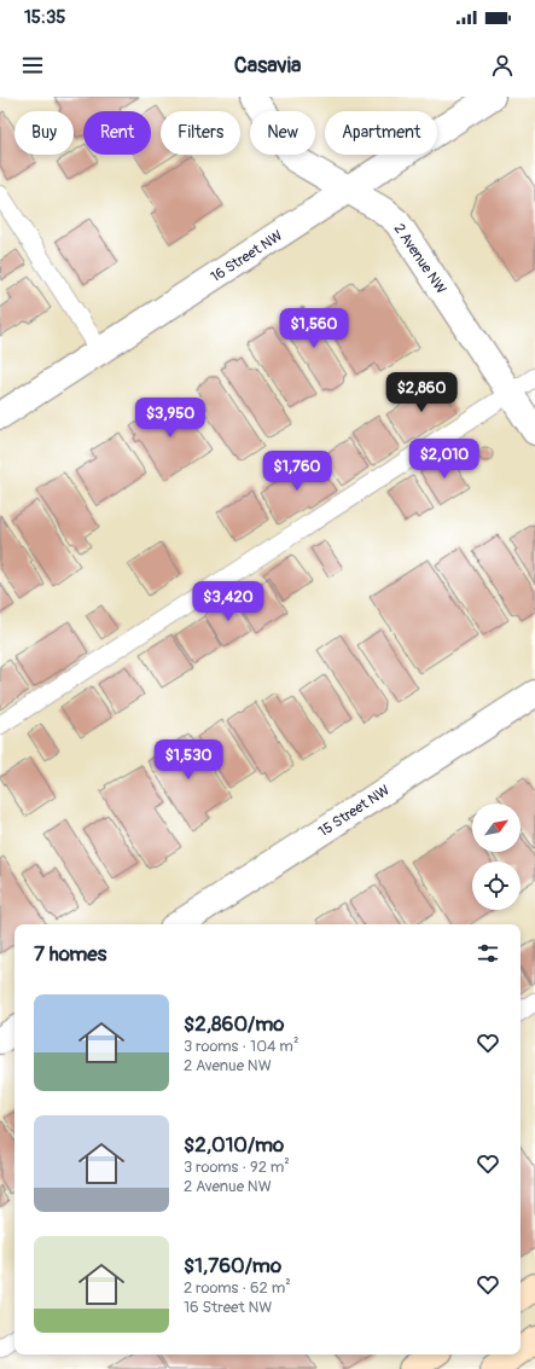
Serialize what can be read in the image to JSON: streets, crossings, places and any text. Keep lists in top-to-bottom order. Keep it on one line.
{"streets":{"street":["16 Street NW","2 Avenue NW","15 Street NW"]},"crossings":[["16 Street NW","2 Avenue NW"]],"north":"top right","page":{"status":"15:35","header":"Casavia","chip":["Buy","Rent","Filters","New","Apartment"],"price":["$1,560","$2,860","$3,950","$2,010","$1,760","$3,420","$1,530"],"heading":"7 homes","list":[{"name":"$2,860/mo","note":"3 rooms · 104 m² · 2 Avenue NW"},{"name":"$2,010/mo","note":"3 rooms · 92 m² · 2 Avenue NW"},{"name":"$1,760/mo","note":"2 rooms · 62 m² · 16 Street NW"}]}}
